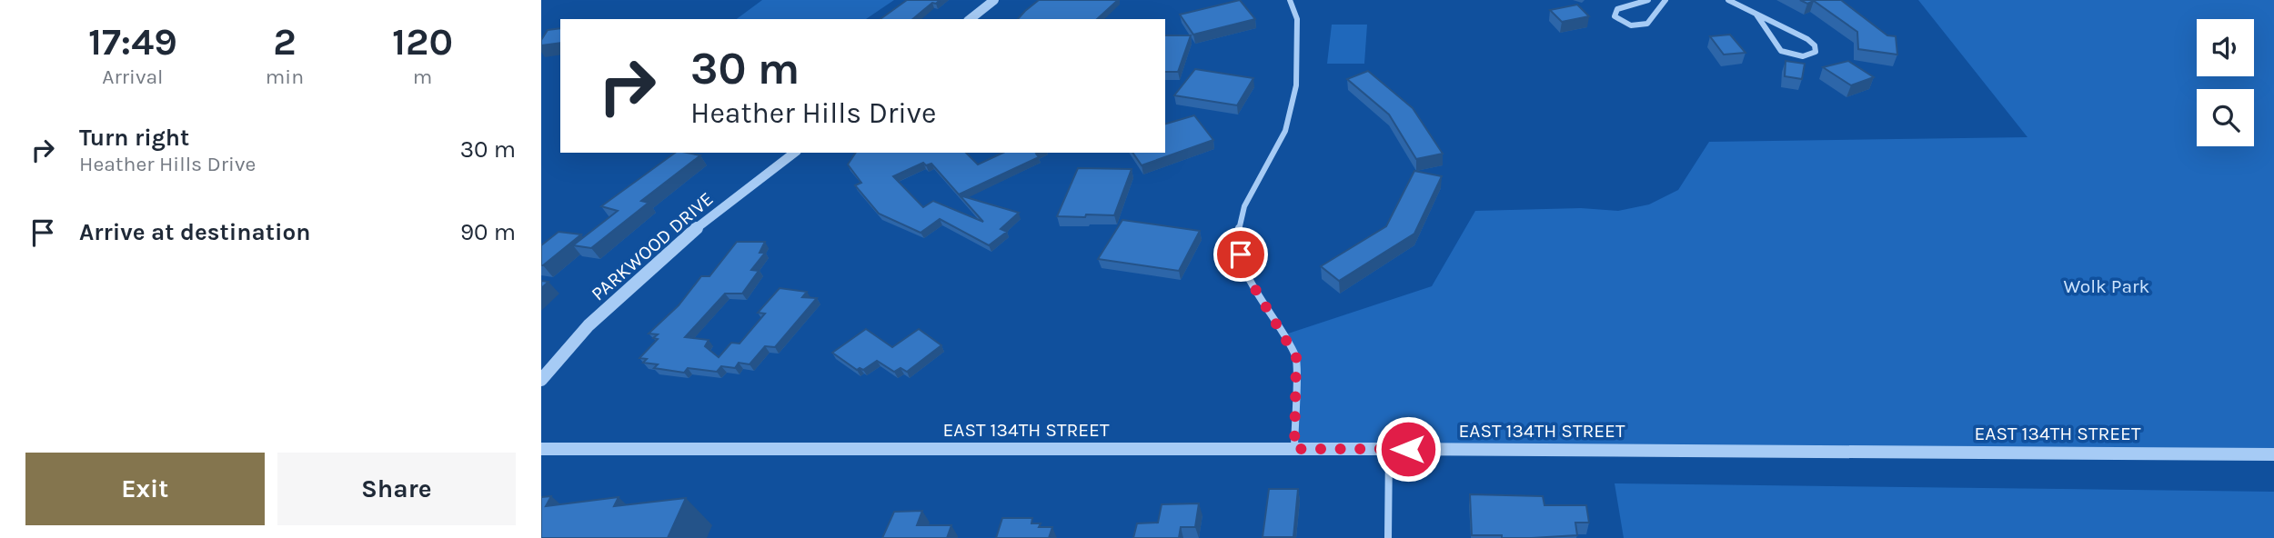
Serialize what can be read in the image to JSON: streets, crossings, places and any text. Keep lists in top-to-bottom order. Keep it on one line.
{"streets":{"street":["PARKWOOD DRIVE","EAST 134TH STREET"]},"parks":["Wolk Park"],"page":{"eta":["17:49","Arrival","2","min","120","m"],"turn":["30 m","Heather Hills Drive"],"list":[{"name":"Turn right","note":"Heather Hills Drive","value":"30 m"},{"name":"Arrive at destination","value":"90 m"}],"buttons":["Exit","Share"]}}
